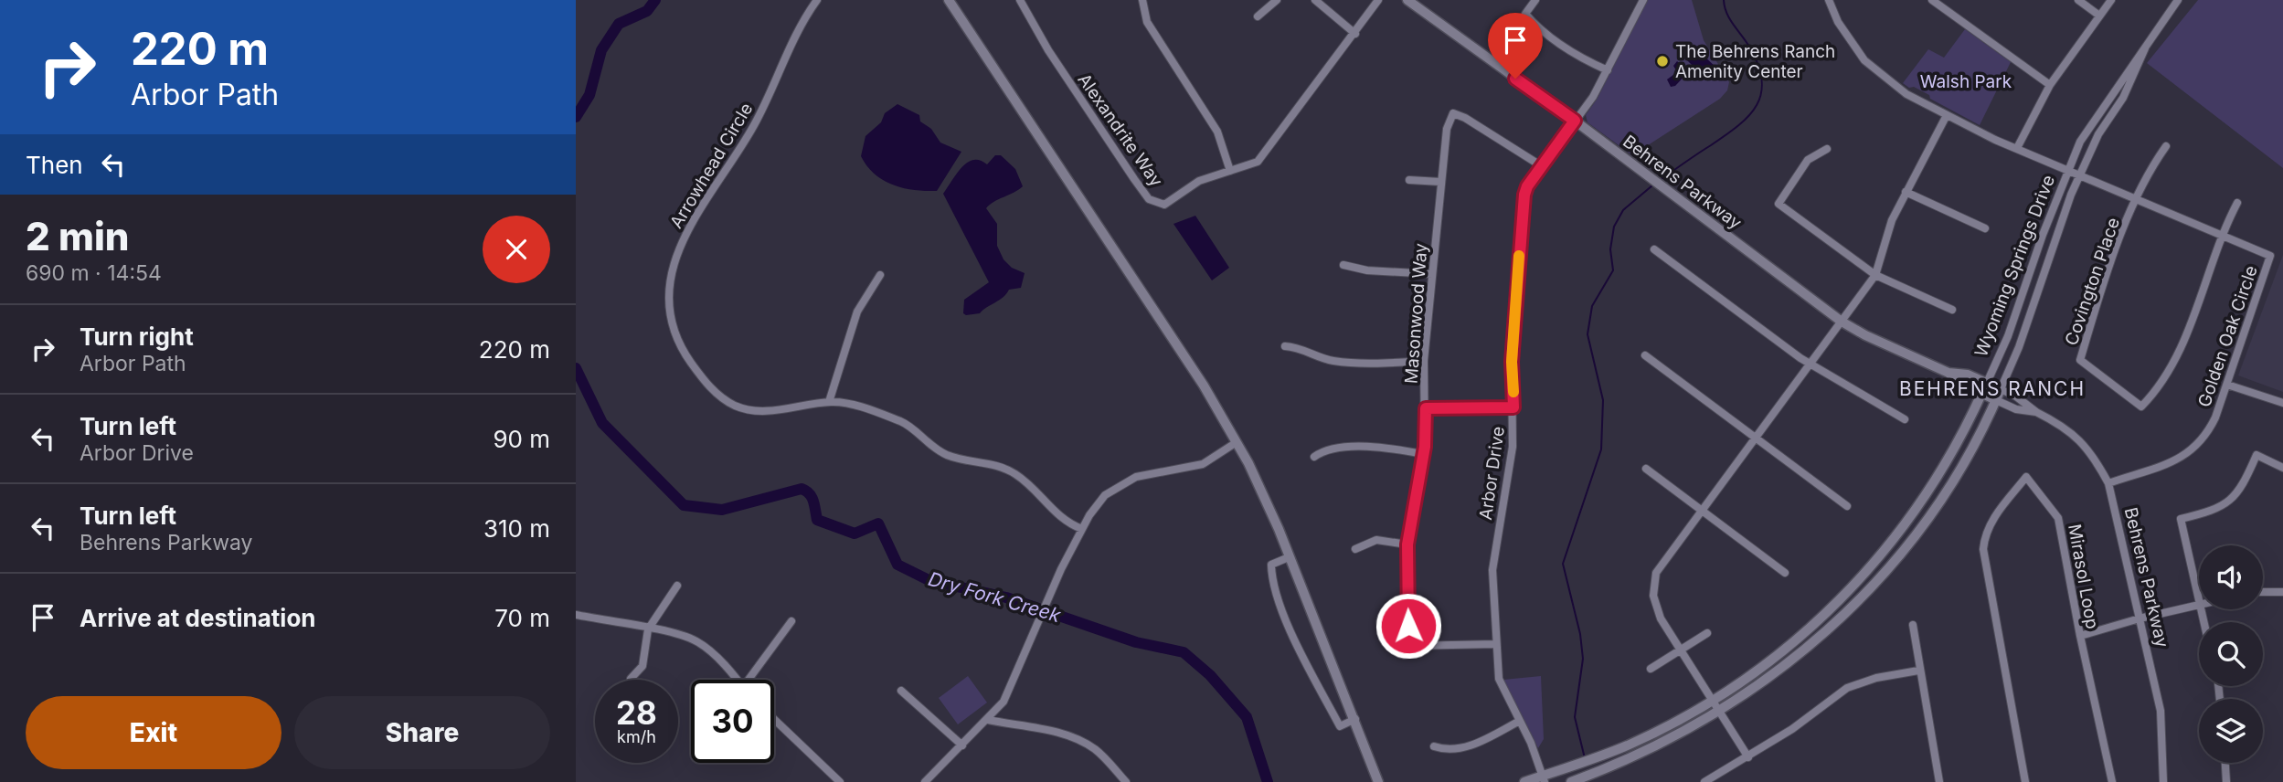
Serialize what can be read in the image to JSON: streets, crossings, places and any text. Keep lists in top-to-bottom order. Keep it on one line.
{"streets":{"street":["Alexandrite Way","Arrowhead Circle","Behrens Parkway","Wyoming Springs Drive","Covington Place","Masonwood Way","Golden Oak Circle","Arbor Drive","Mirasol Loop"]},"crossings":[["Behrens Parkway","Wyoming Springs Drive"],["Behrens Parkway","Golden Oak Circle"],["Behrens Parkway","Arbor Drive"],["Wyoming Springs Drive","Golden Oak Circle"],["Wyoming Springs Drive","Arbor Drive"],["Covington Place","Golden Oak Circle"],["Masonwood Way","Arbor Drive"]],"districts":["BEHRENS RANCH"],"water":["Dry Fork Creek"],"parks":["Walsh Park"],"places":["The Behrens Ranch Amenity Center"],"page":{"turn":["220 m","Arbor Path"],"then":"Then","heading":["2 min","690 m · 14:54"],"list":[{"name":"Turn right","note":"Arbor Path","value":"220 m"},{"name":"Turn left","note":"Arbor Drive","value":"90 m"},{"name":"Turn left","note":"Behrens Parkway","value":"310 m"},{"name":"Arrive at destination","value":"70 m"}],"speed":"28 km/h","limit":"30","buttons":["Exit","Share"]}}
